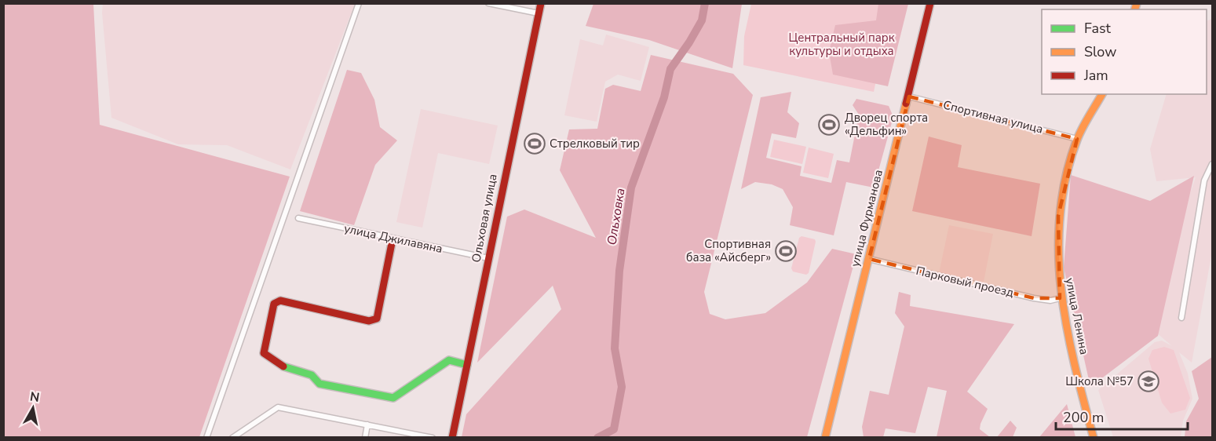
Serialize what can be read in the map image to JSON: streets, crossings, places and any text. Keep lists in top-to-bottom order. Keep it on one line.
{"streets":{"main road":["Ольховая улица","улица Фурманова","улица Ленина"],"street":["Спортивная улица","улица Джилавяна","Парковый проезд"]},"crossings":[["Спортивная улица","улица Фурманова"],["Спортивная улица","улица Ленина"],["Ольховая улица","улица Джилавяна"],["улица Фурманова","Парковый проезд"],["Парковый проезд","улица Ленина"]],"water":["Ольховка"],"parks":["Центральный парк культуры и отдыха"],"places":{"sports":["Дворец спорта «Дельфин»","Стрелковый тир","Спортивная база «Айсберг»"],"school or university":["Школа №57"]},"legend":["Fast","Slow","Jam"],"scale_bar":"200 m","north":"top"}
